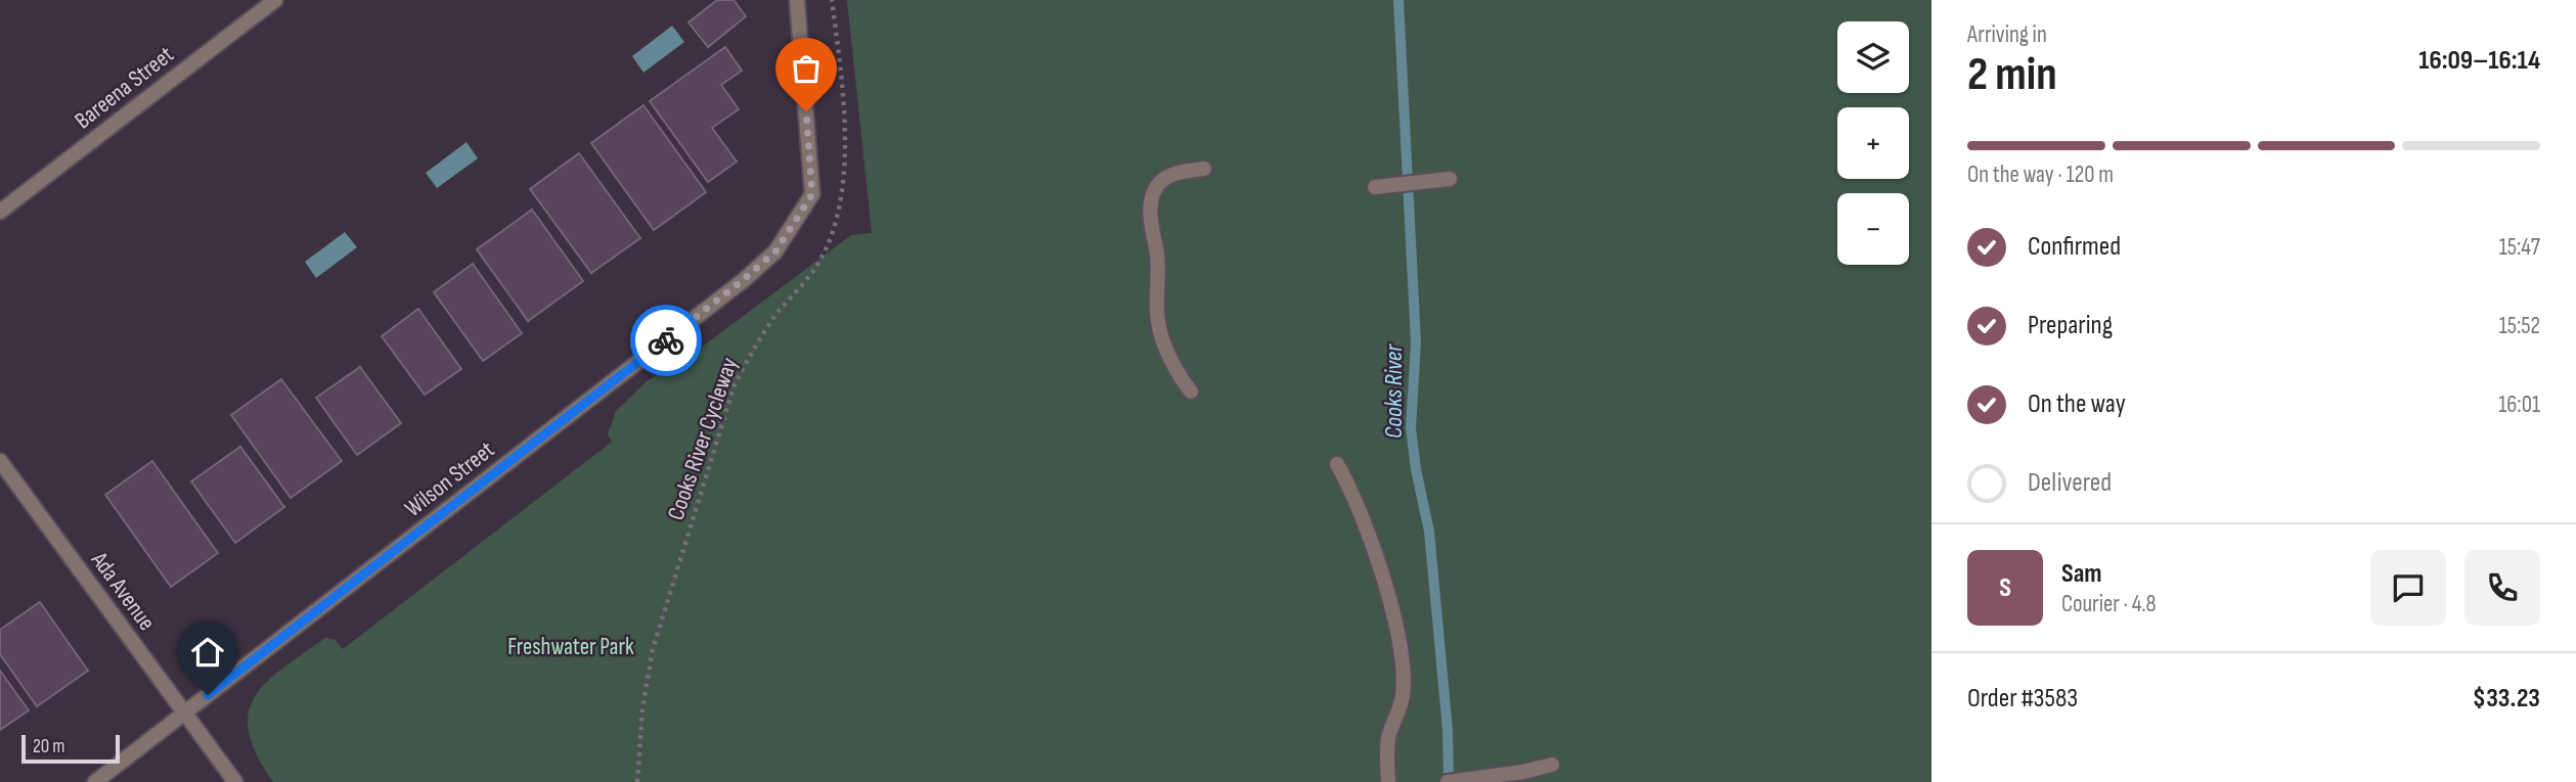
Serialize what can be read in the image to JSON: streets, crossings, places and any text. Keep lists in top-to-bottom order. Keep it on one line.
{"streets":{"street":["Bareena Street","Wilson Street","Ada Avenue"],"path":["Cooks River Cycleway"]},"crossings":[["Wilson Street","Ada Avenue"]],"water":["Cooks River"],"parks":["Freshwater Park"],"scale_bar":"20 m","page":{"heading":["2 min","Arriving in","16:09–16:14"],"panel":["Sam","Courier · 4.8","Order #3583","$33.23"],"map_buttons":["+","−"],"bar":"On the way · 120 m","list":[["Confirmed","15:47"],["Preparing","15:52"],["On the way","16:01"],"Delivered"],"round":"S","scale":"20 m"}}
